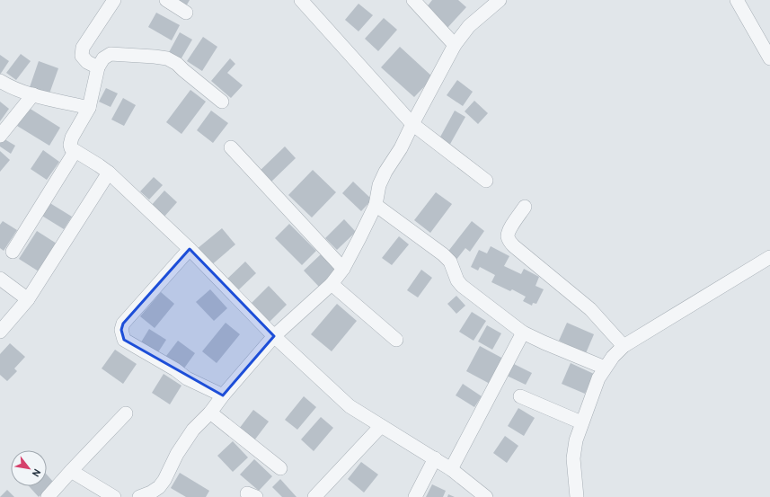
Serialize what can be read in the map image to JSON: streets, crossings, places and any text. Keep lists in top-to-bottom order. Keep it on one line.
{"north":"bottom right"}
